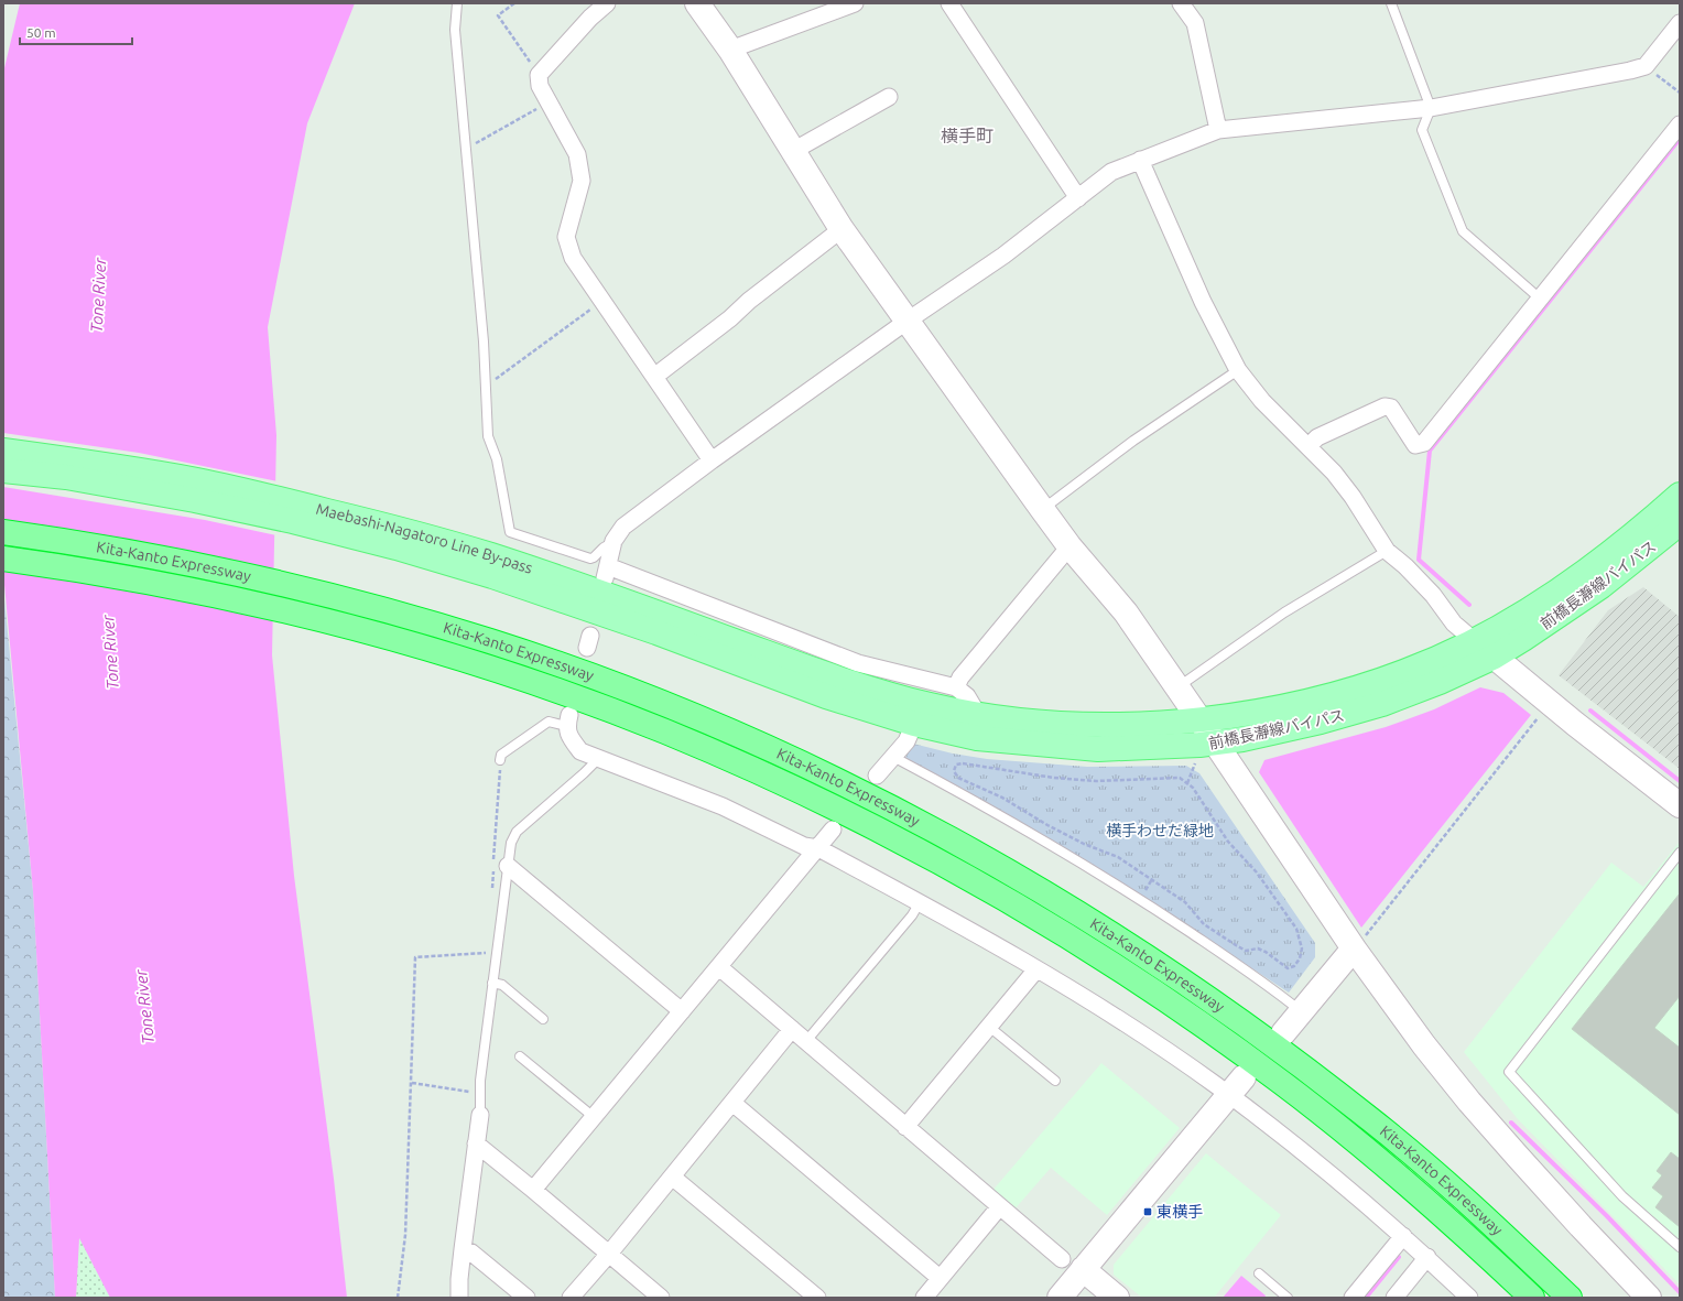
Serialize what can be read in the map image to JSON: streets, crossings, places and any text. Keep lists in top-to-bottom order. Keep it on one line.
{"streets":{"highway":["Kita-Kanto Expressway"],"main road":["Maebashi-Nagatoro Line By-pass","前橋長瀞線バイパス"]},"crossings":[["Maebashi-Nagatoro Line By-pass","前橋長瀞線バイパス"]],"districts":["横手町"],"water":["Tone River"],"parks":["横手わせだ緑地"],"places":{"transit":["東横手"]},"scale_bar":"50 m"}
